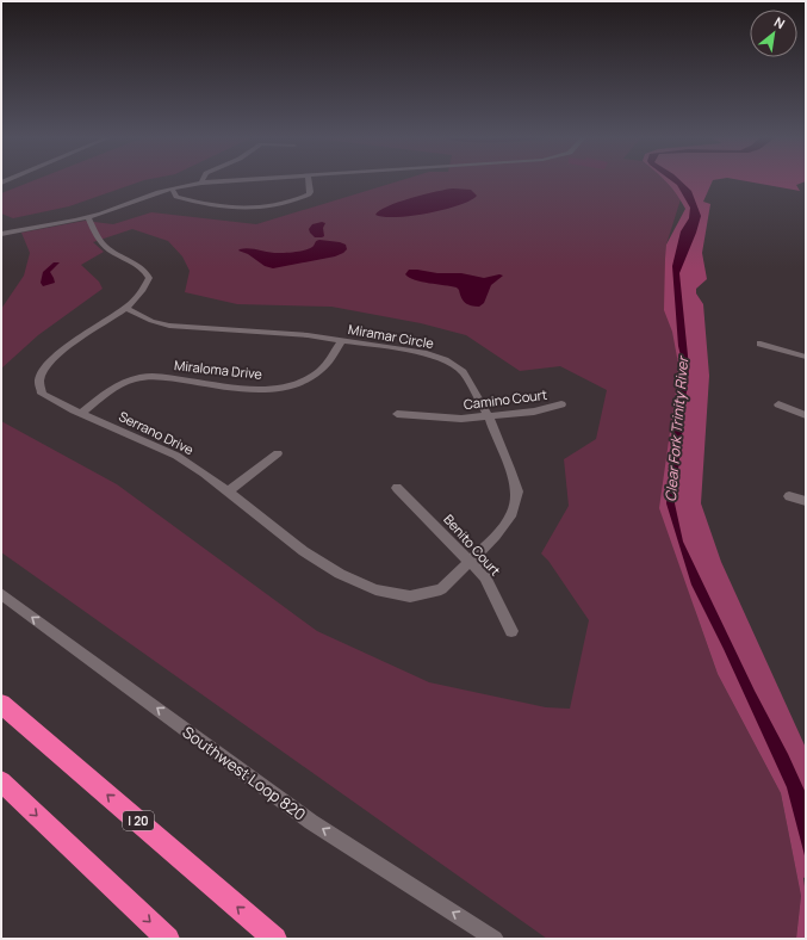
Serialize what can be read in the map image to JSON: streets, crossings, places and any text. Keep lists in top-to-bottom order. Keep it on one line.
{"streets":{"highway":["I 20"],"street":["Miramar Circle","Miraloma Drive","Camino Court","Serrano Drive","Benito Court","Southwest Loop 820"]},"crossings":[["Miramar Circle","Miraloma Drive"],["Miramar Circle","Camino Court"],["Miramar Circle","Serrano Drive"],["Miramar Circle","Benito Court"],["Miraloma Drive","Serrano Drive"],["Serrano Drive","Benito Court"]],"one_way":["Southwest Loop 820"],"water":["Clear Fork Trinity River"],"north":"top right"}
